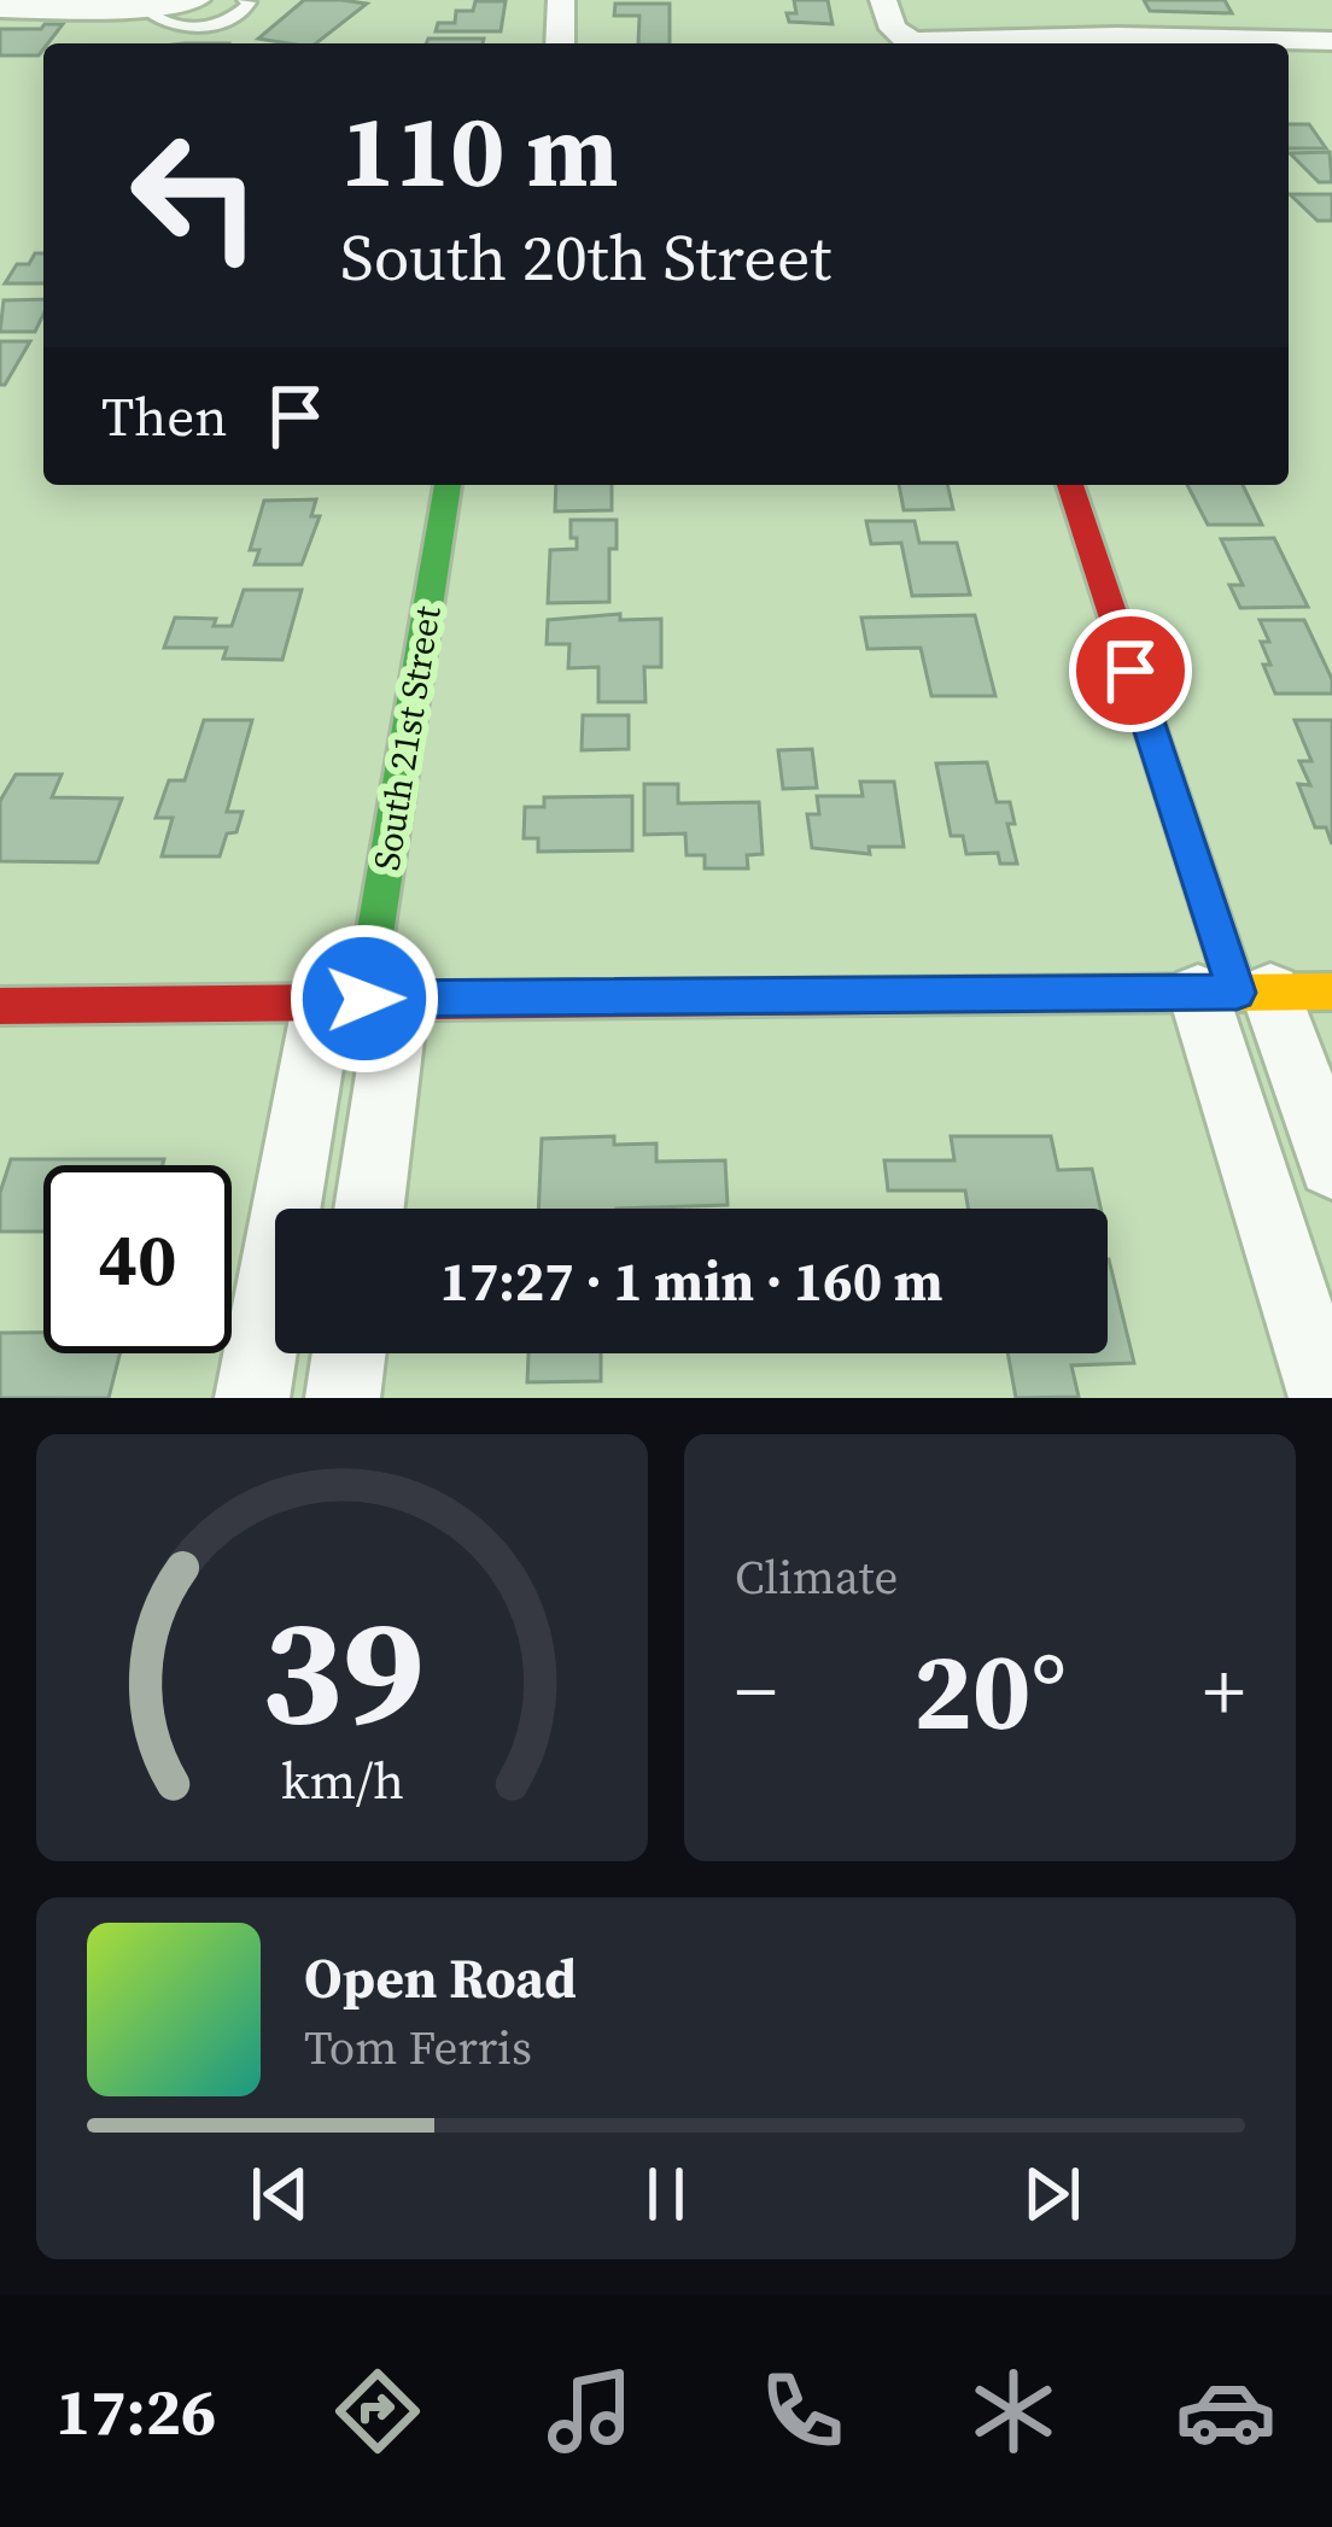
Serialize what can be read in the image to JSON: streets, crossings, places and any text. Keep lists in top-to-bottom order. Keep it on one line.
{"streets":{"street":["South 21st Street"]},"page":{"turn":["110 m","South 20th Street"],"then":"Then","limit":"40","trip":"17:27 · 1 min · 160 m","tile":"Climate","heat":["−","20°","+"],"song":["Open Road","Tom Ferris"],"tabs":"17:26","gauge":["39","km/h"]}}
